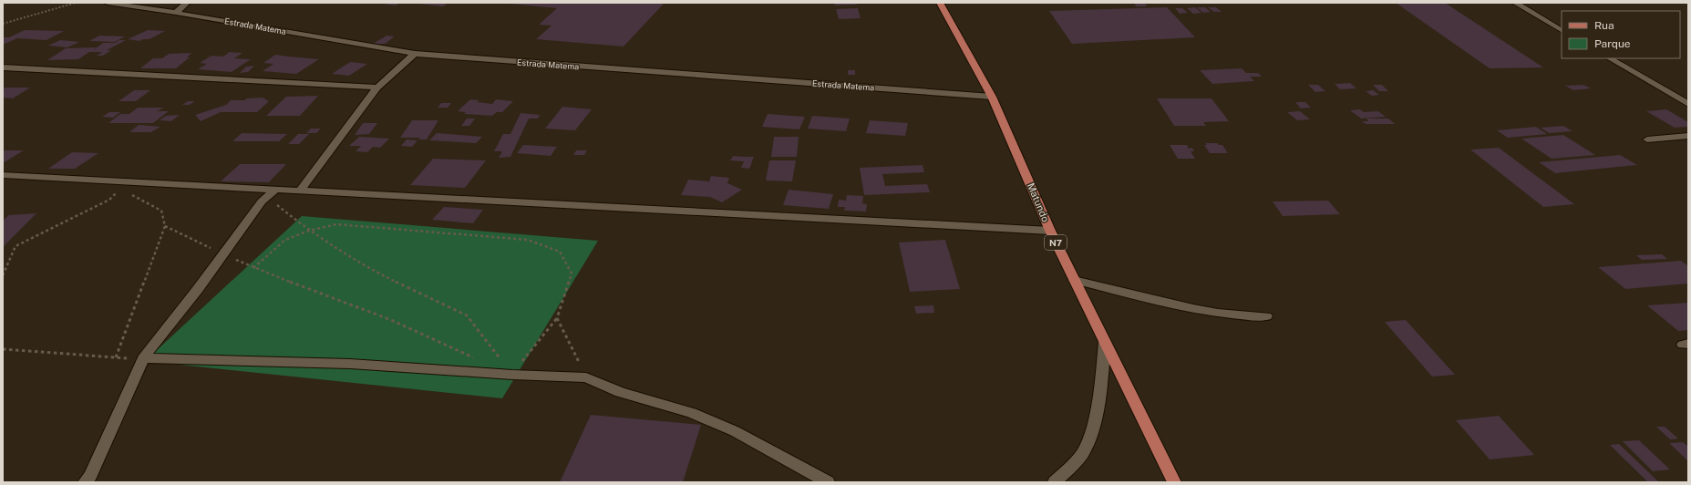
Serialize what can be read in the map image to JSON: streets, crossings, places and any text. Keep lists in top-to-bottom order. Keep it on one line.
{"streets":{"main road":["Matundo","N7"],"street":["Estrada Matema"]},"crossings":[["Estrada Matema","Matundo"]],"legend":["Rua","Parque"]}
